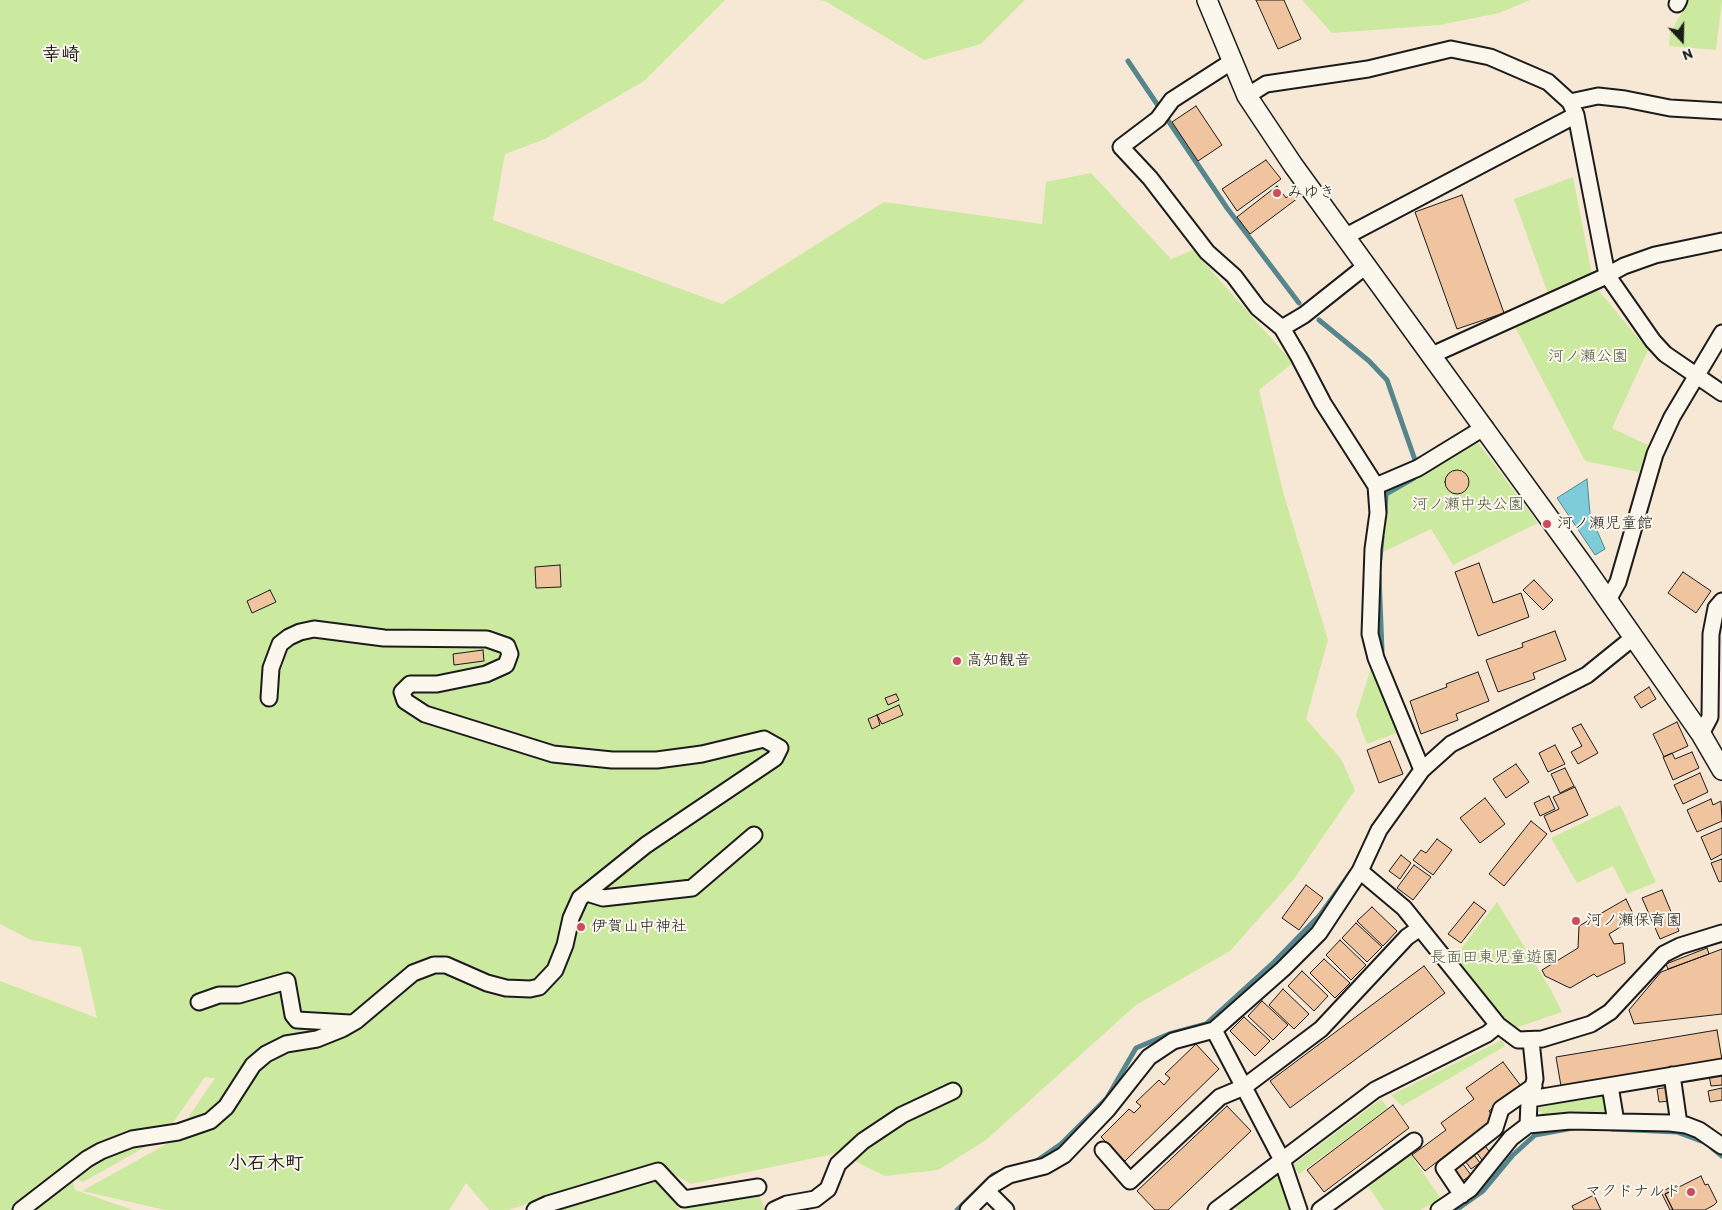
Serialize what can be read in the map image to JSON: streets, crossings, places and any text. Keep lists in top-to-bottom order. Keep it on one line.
{"districts":["幸崎","小石木町"],"parks":["河ノ瀬公園","河ノ瀬中央公園","長面田東児童遊園"],"places":["みゆき","河ノ瀬児童館","高知観音","河ノ瀬保育園","伊賀山中神社","マクドナルド"],"north":"bottom"}
